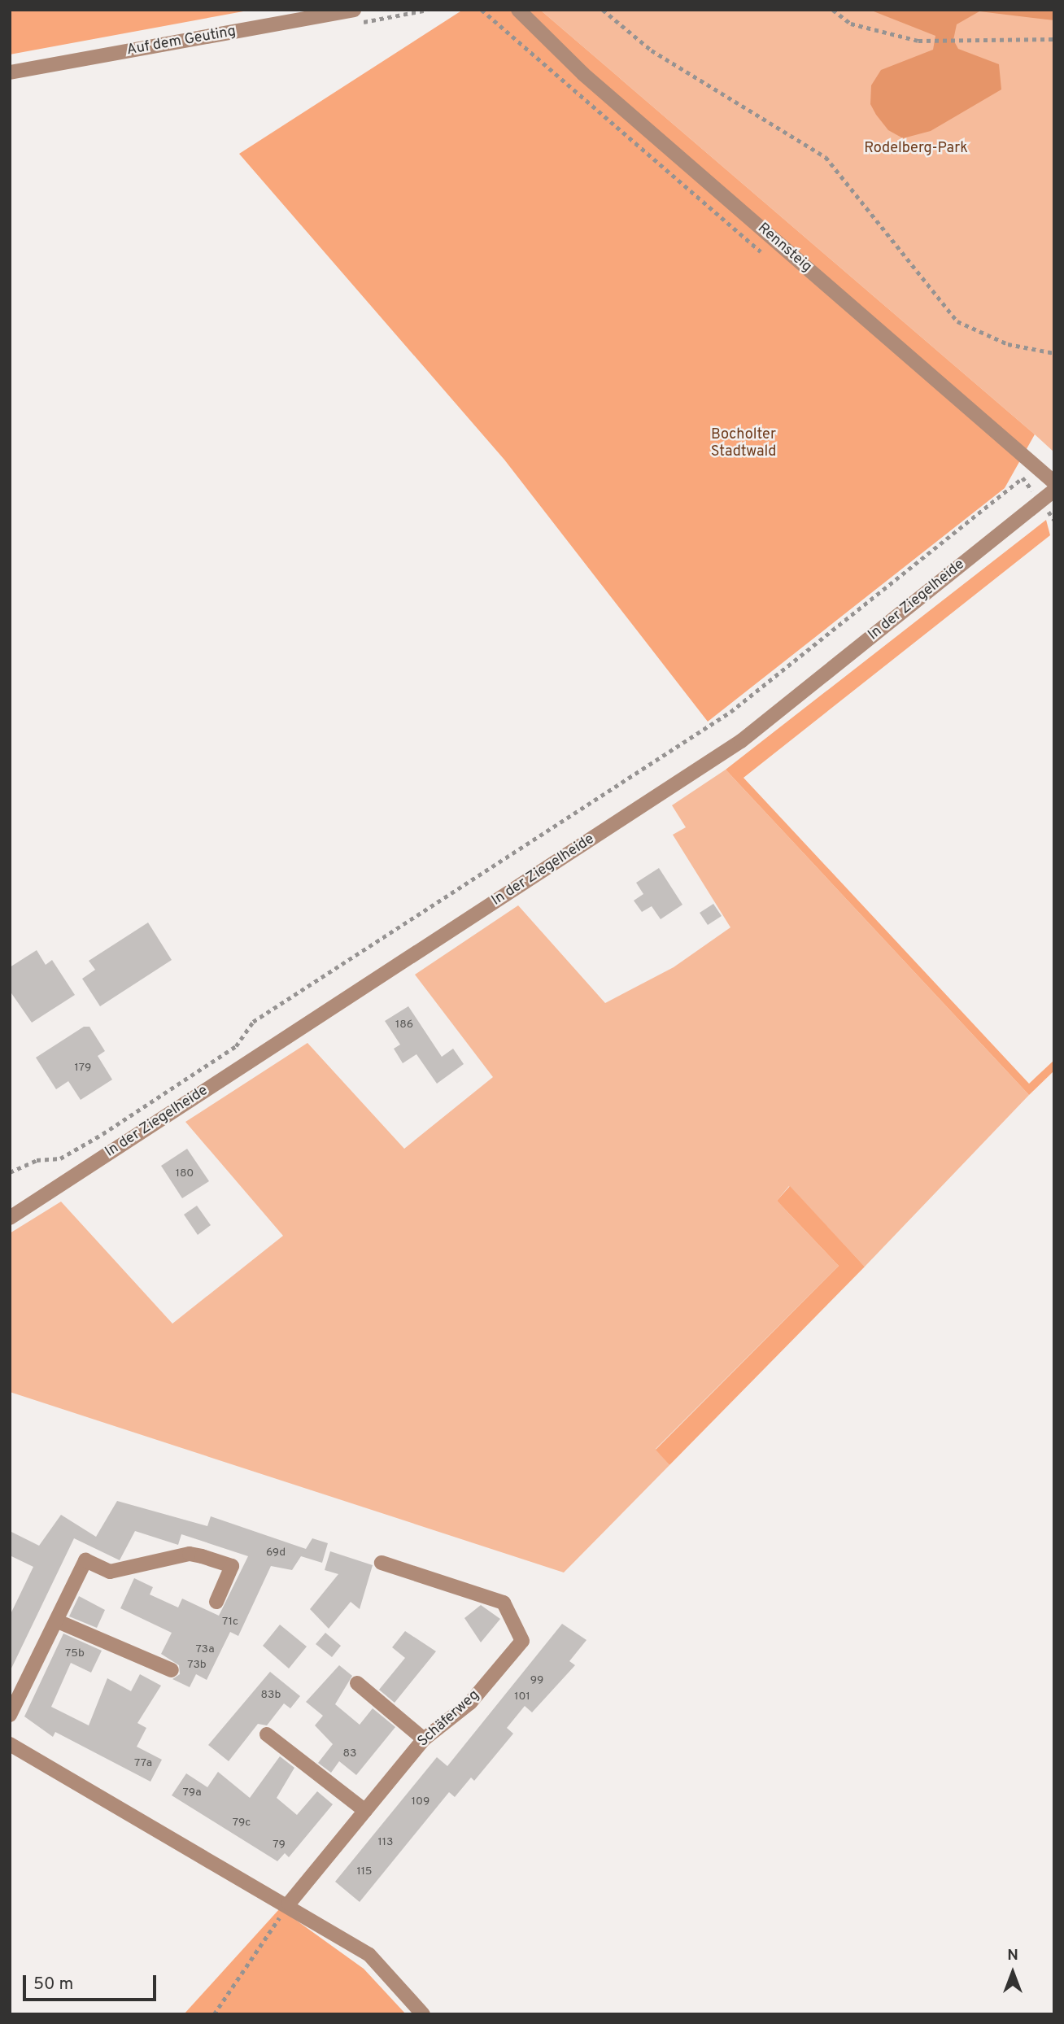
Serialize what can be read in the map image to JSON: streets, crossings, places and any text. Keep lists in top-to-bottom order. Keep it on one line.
{"streets":{"street":["Auf dem Geuting","Rennsteig","In der Ziegelheide","Schäferweg"]},"parks":["Rodelberg-Park","Bocholter Stadtwald"],"house_numbers":["186","179","180","69d","71c","73a","75b","73b","99","83b","101","83","77a","79a","109","79c","113","79","115"],"scale_bar":"50 m","north":"top"}
